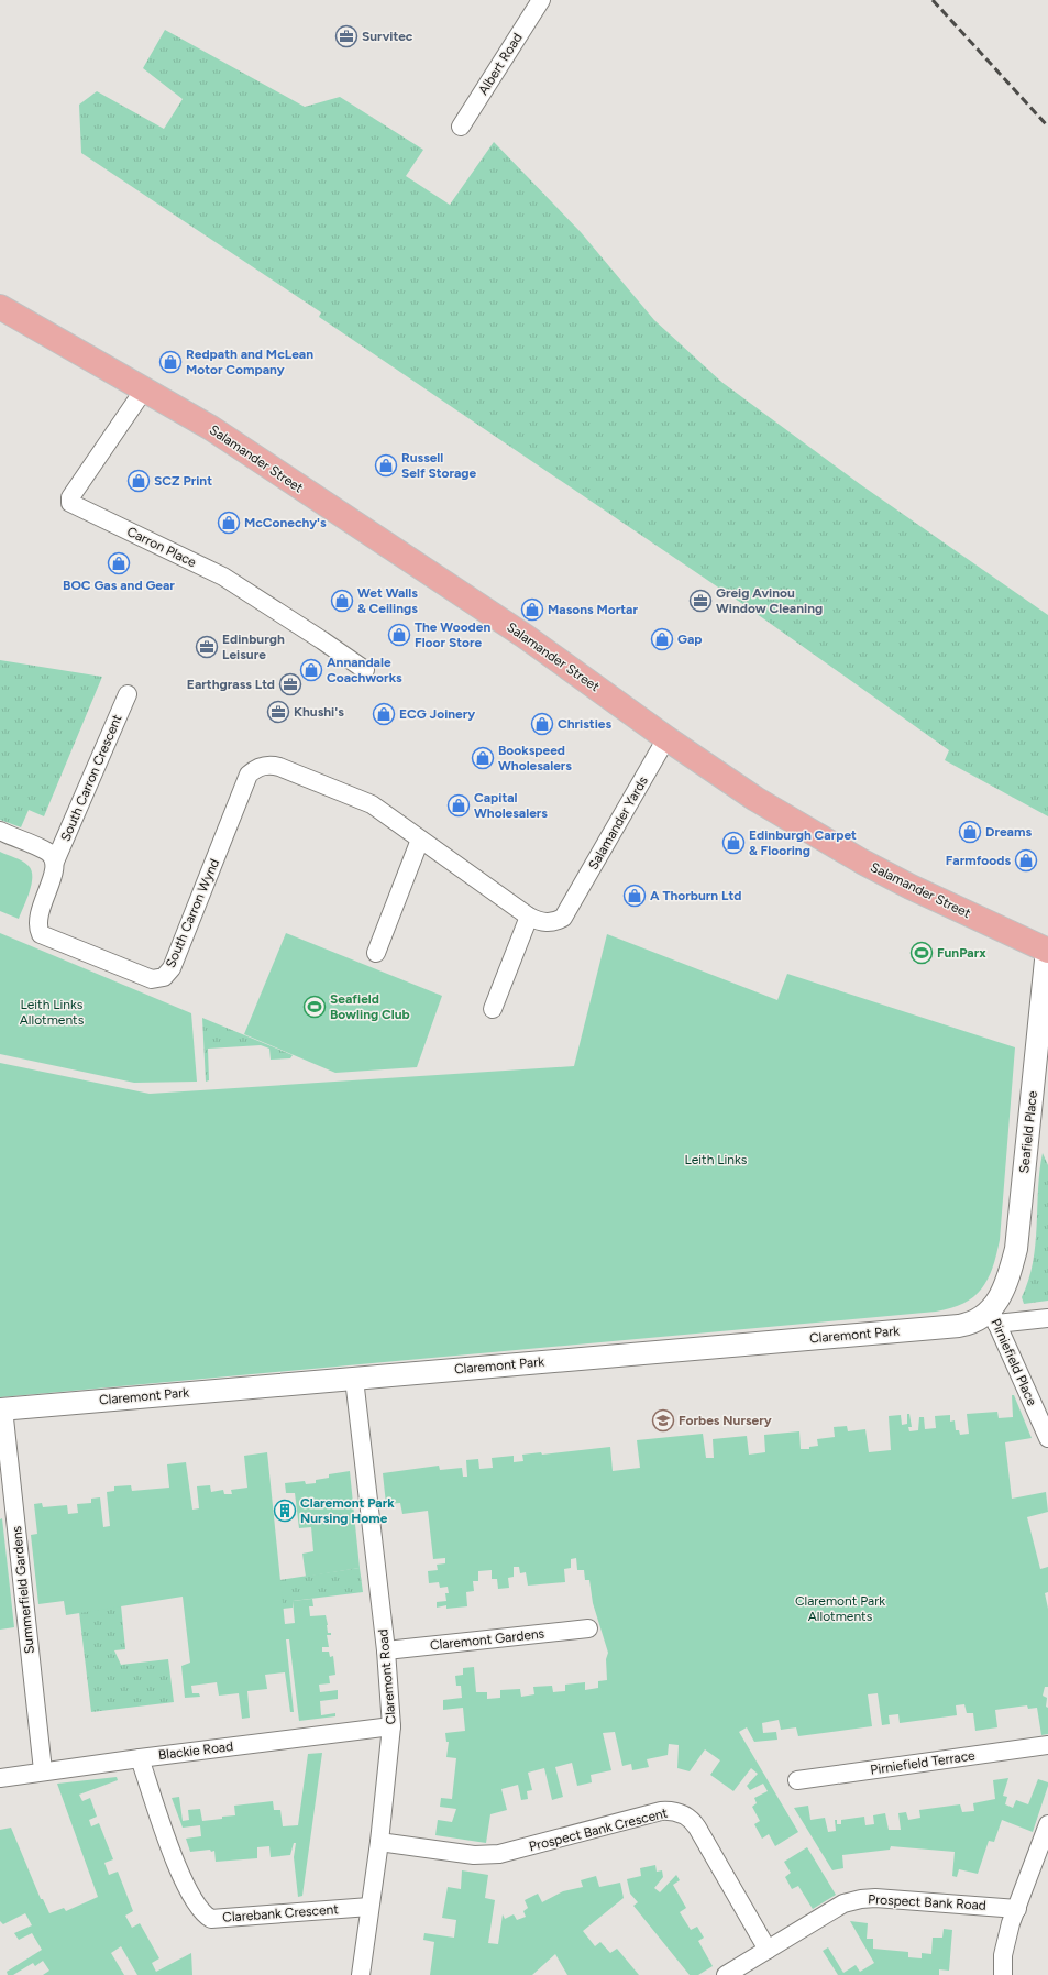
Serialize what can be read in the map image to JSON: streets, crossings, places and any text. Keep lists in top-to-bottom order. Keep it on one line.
{"streets":{"main road":["Salamander Street"],"street":["Albert Road","Carron Place","South Carron Crescent","Salamander Yards","South Carron Wynd","Seafield Place","Claremont Park","Pirniefield Place","Summerfield Gardens","Claremont Gardens","Claremont Road","Blackie Road","Pirniefield Terrace","Prospect Bank Crescent","Prospect Bank Road","Clarebank Crescent"]},"crossings":[["Salamander Street","Carron Place"],["Salamander Street","Salamander Yards"],["Salamander Street","Seafield Place"],["South Carron Crescent","South Carron Wynd"],["Salamander Yards","South Carron Wynd"],["Seafield Place","Claremont Park"],["Seafield Place","Pirniefield Place"],["Claremont Park","Pirniefield Place"],["Claremont Park","Summerfield Gardens"],["Claremont Park","Claremont Road"],["Summerfield Gardens","Blackie Road"],["Claremont Gardens","Claremont Road"],["Claremont Road","Blackie Road"],["Claremont Road","Prospect Bank Crescent"],["Claremont Road","Clarebank Crescent"],["Blackie Road","Clarebank Crescent"],["Prospect Bank Crescent","Prospect Bank Road"]],"parks":["Leith Links Allotments","Leith Links","Claremont Park Allotments"],"places":{"office":["Survitec","Greig Avinou Window Cleaning","Edinburgh Leisure","Earthgrass Ltd","Khushi's"],"shop":["Redpath and McLean Motor Company","Russell Self Storage","SCZ Print","McConechy's","BOC Gas and Gear","Wet Walls & Ceilings","Masons Mortar","The Wooden Floor Store","Gap","Annandale Coachworks","ECG Joinery","Christies","Bookspeed Wholesalers","Capital Wholesalers","Dreams","Edinburgh Carpet & Flooring","Farmfoods","A Thorburn Ltd"],"sports":["FunParx","Seafield Bowling Club"],"school or university":["Forbes Nursery"],"building":["Claremont Park Nursing Home"]}}
